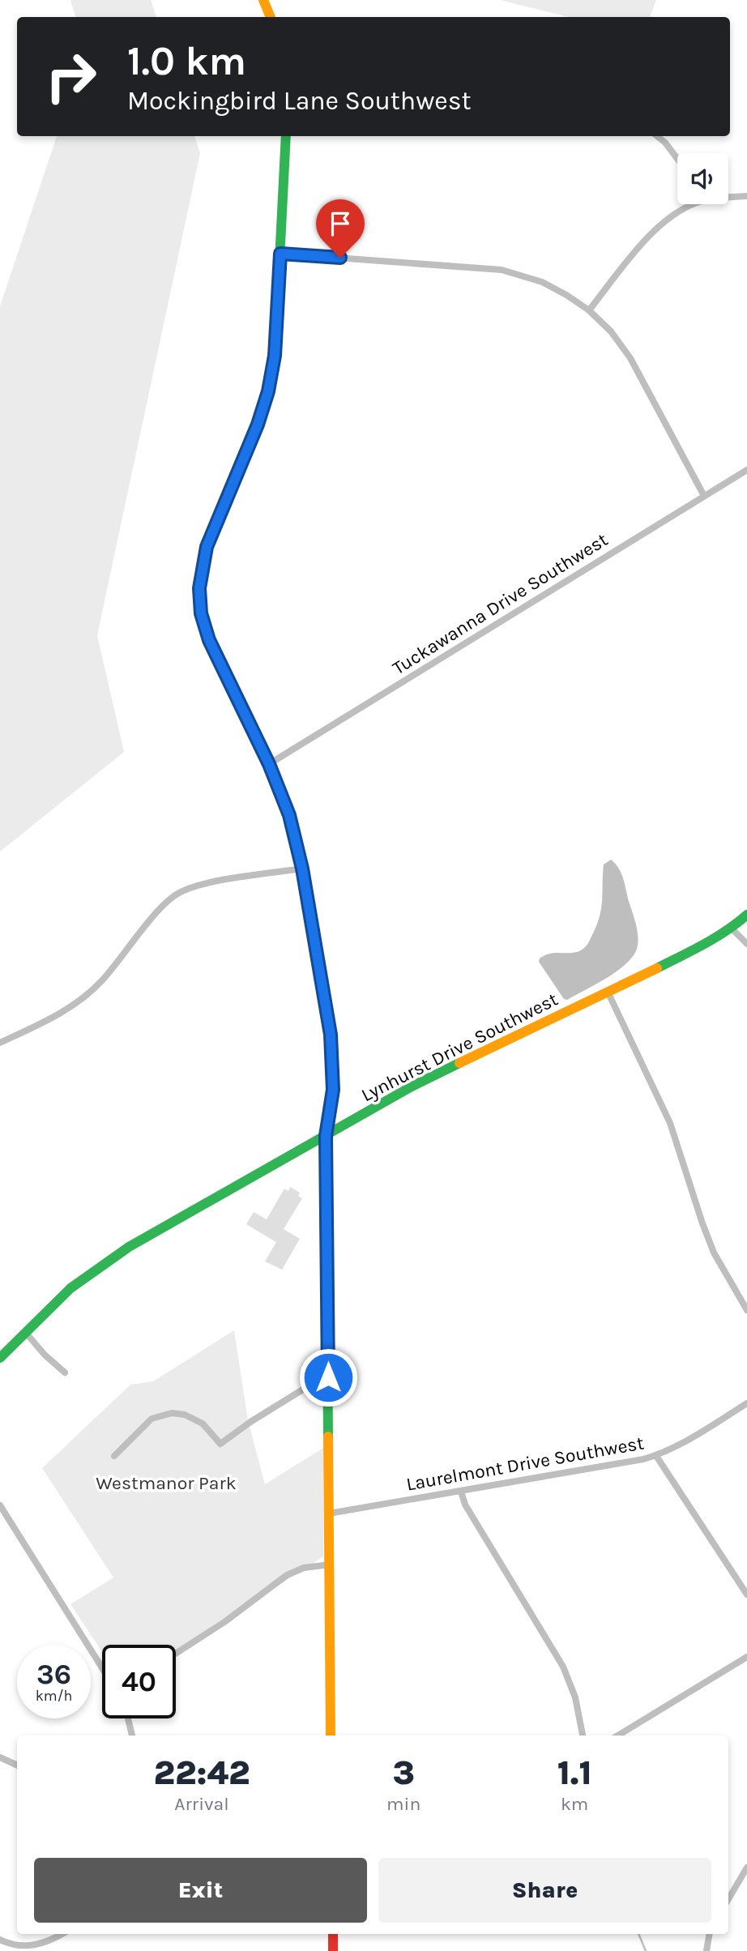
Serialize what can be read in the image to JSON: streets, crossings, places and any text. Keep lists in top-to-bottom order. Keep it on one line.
{"streets":{"street":["Tuckawanna Drive Southwest","Lynhurst Drive Southwest","Laurelmont Drive Southwest"]},"parks":["Westmanor Park"],"page":{"turn":["1.0 km","Mockingbird Lane Southwest"],"speed":"36 km/h","limit":"40","eta":["22:42","Arrival","3","min","1.1","km"],"buttons":["Exit","Share"]}}
